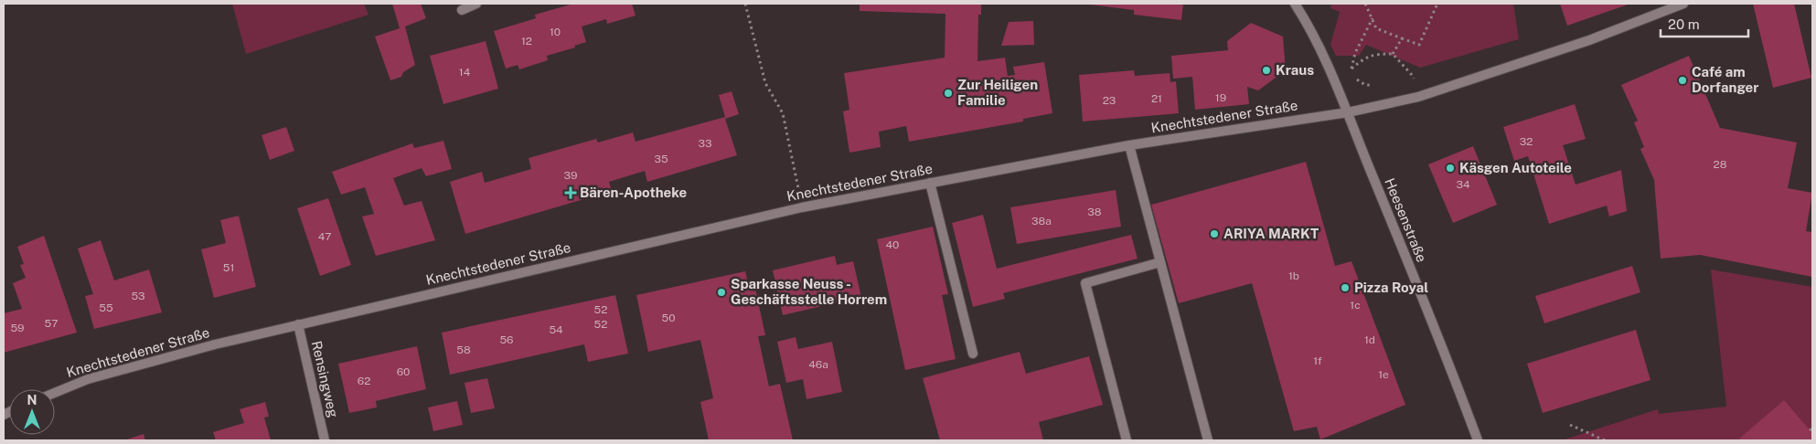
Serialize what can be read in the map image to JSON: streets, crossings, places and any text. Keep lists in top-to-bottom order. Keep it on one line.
{"streets":{"street":["Knechtstedener Straße","Heesenstraße","Rensingweg"]},"crossings":[["Knechtstedener Straße","Heesenstraße"],["Knechtstedener Straße","Rensingweg"]],"places":{"other":["Kraus","Café am Dorfanger","Zur Heiligen Familie","Käsgen Autoteile","ARIYA MARKT","Pizza Royal","Sparkasse Neuss - Geschäftsstelle Horrem"],"health":["Bären-Apotheke"]},"house_numbers":["10","12","14","19","21","23","32","33","35","28","39","34","38","38a","47","40","51","1b","53","1c","55","52","50","57","52","59","54","56","1d","58","1f","46a","60","1e","62"],"scale_bar":"20 m","north":"top"}
